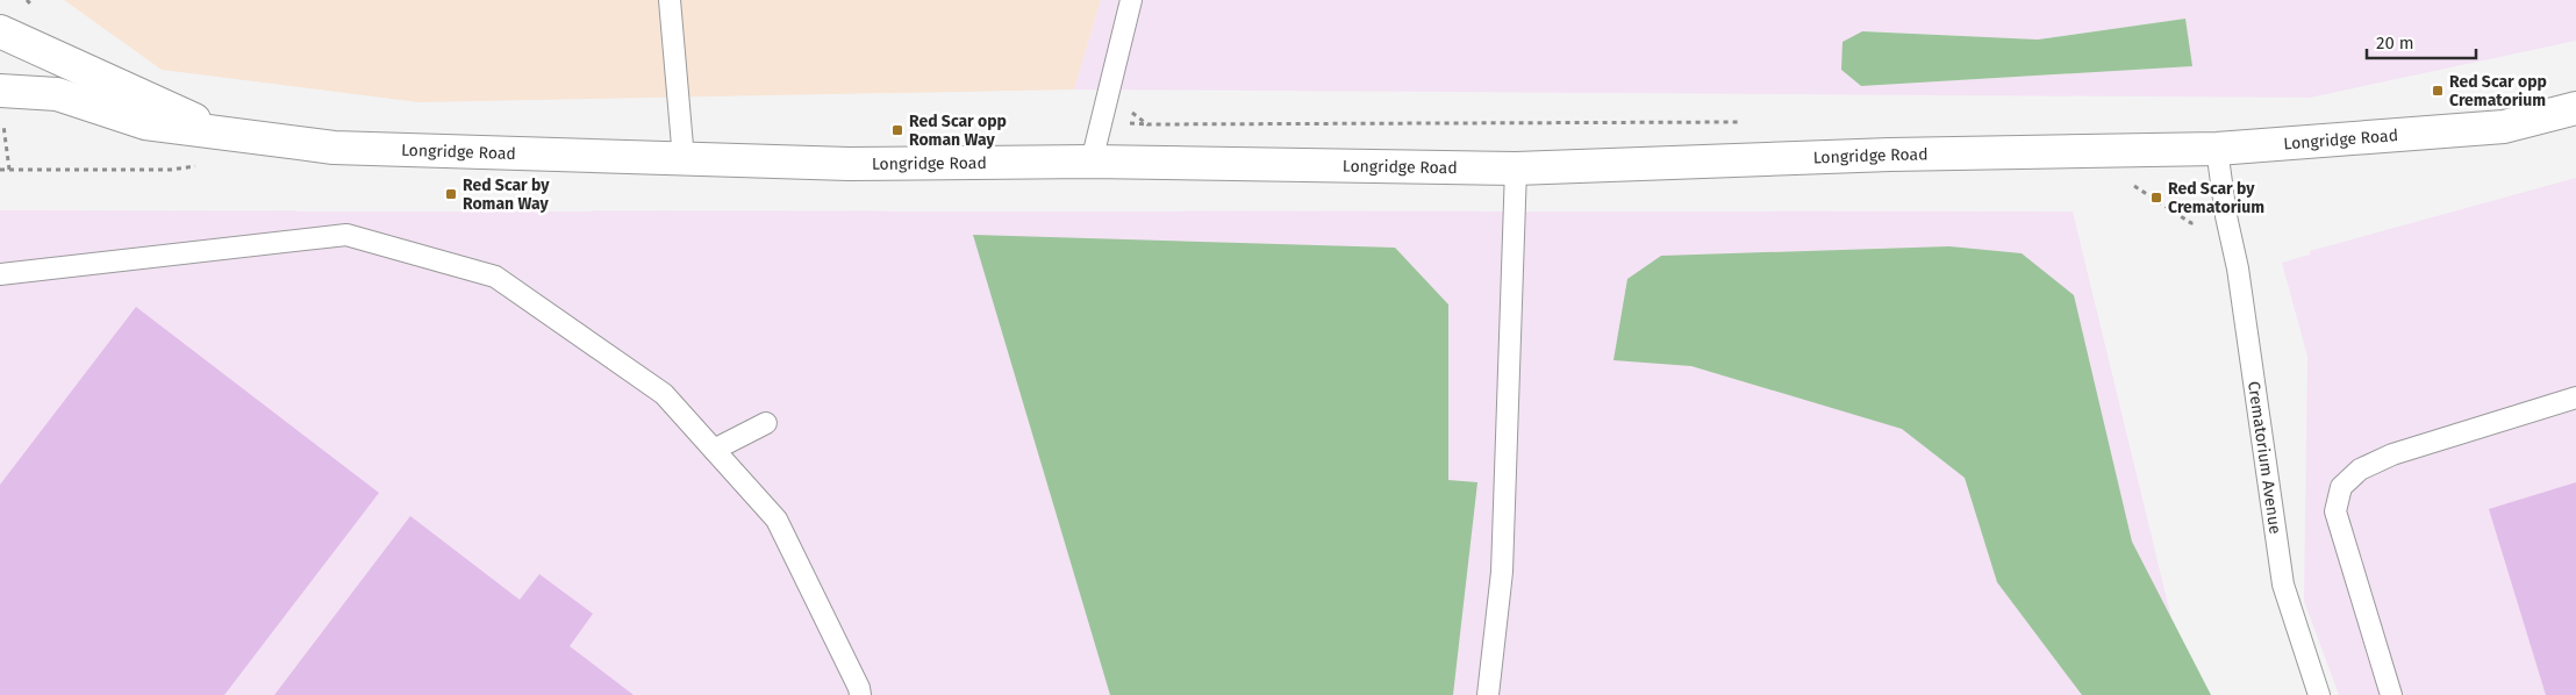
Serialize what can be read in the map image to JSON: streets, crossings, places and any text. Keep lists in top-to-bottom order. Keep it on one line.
{"streets":{"main road":["Longridge Road"],"lane":["Crematorium Avenue"]},"crossings":[["Longridge Road","Crematorium Avenue"]],"places":{"transit":["Red Scar opp Crematorium","Red Scar opp Roman Way","Red Scar by Roman Way","Red Scar by Crematorium"]},"scale_bar":"20 m"}
